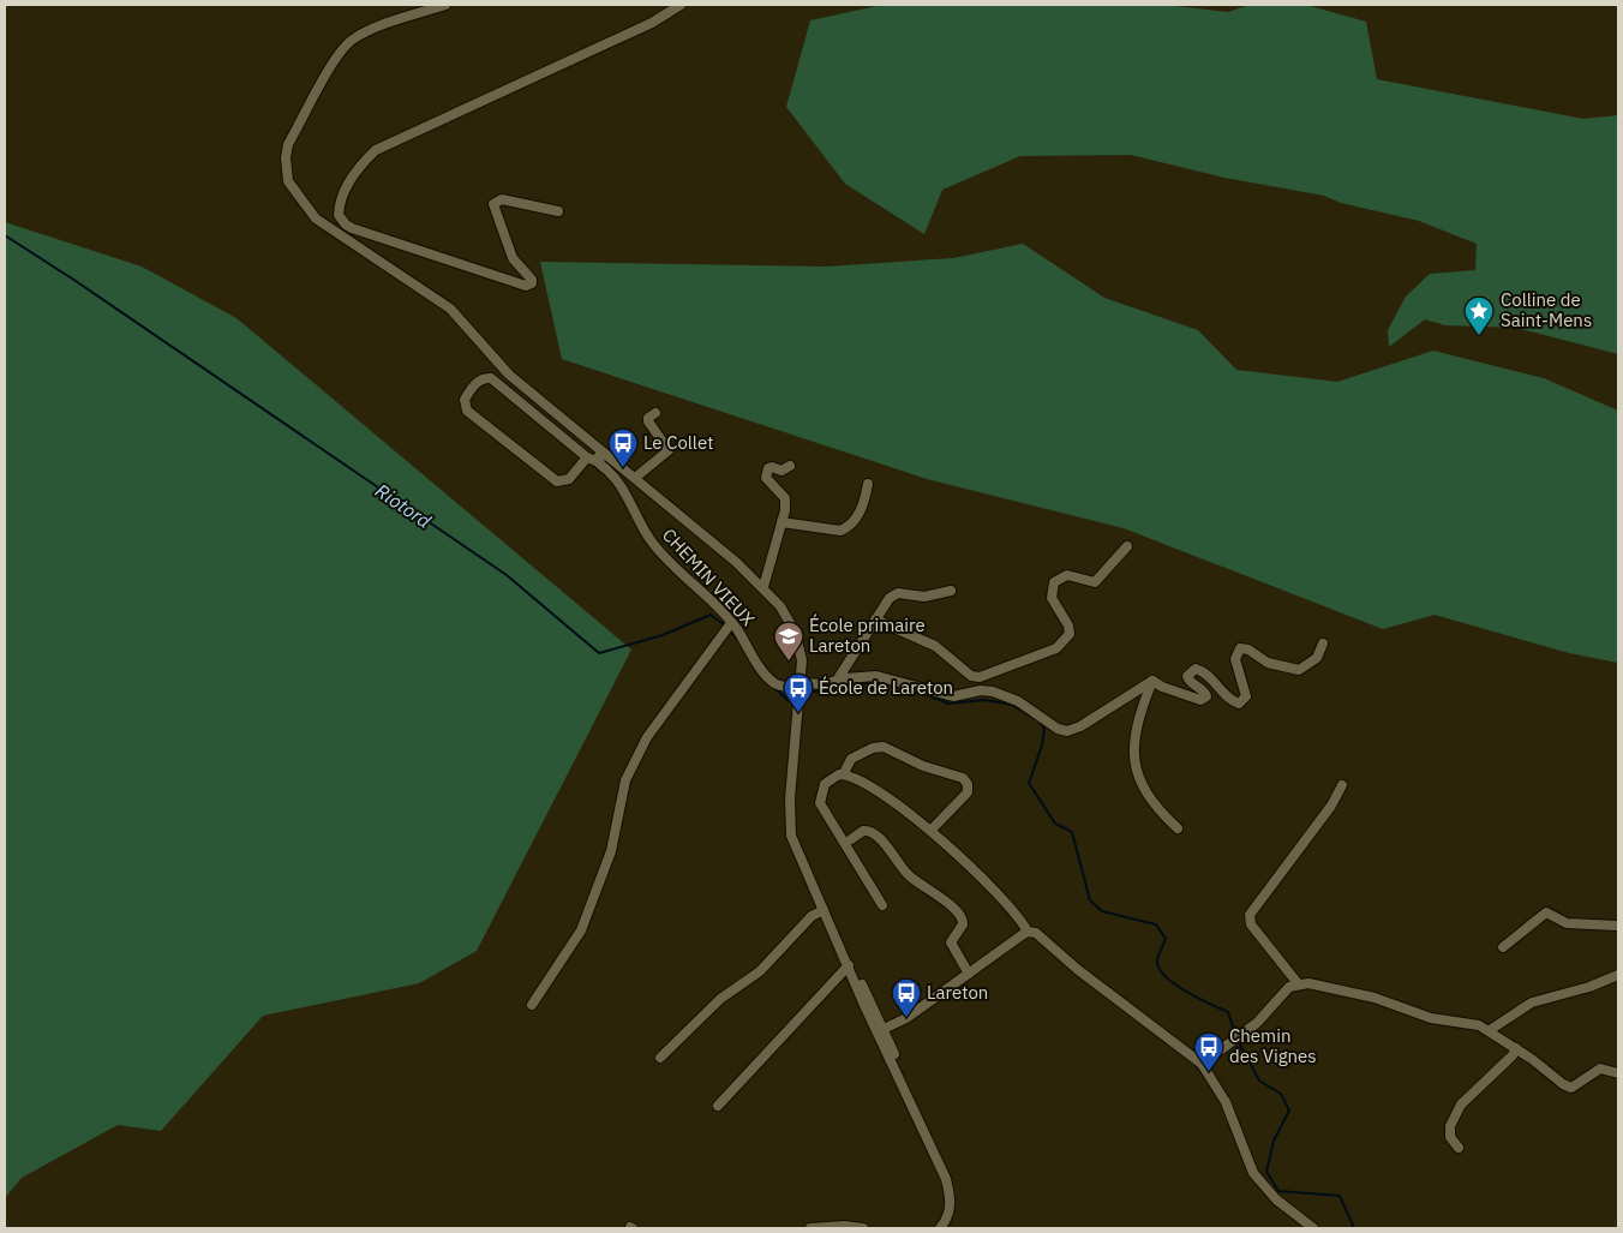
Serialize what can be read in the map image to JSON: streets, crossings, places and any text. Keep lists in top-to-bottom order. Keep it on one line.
{"streets":{"street":["CHEMIN VIEUX"]},"water":["Riotord"],"places":{"place":["Colline de Saint-Mens"],"bus stop":["Le Collet","École de Lareton","Lareton","Chemin des Vignes"],"school or university":["École primaire Lareton"]}}
